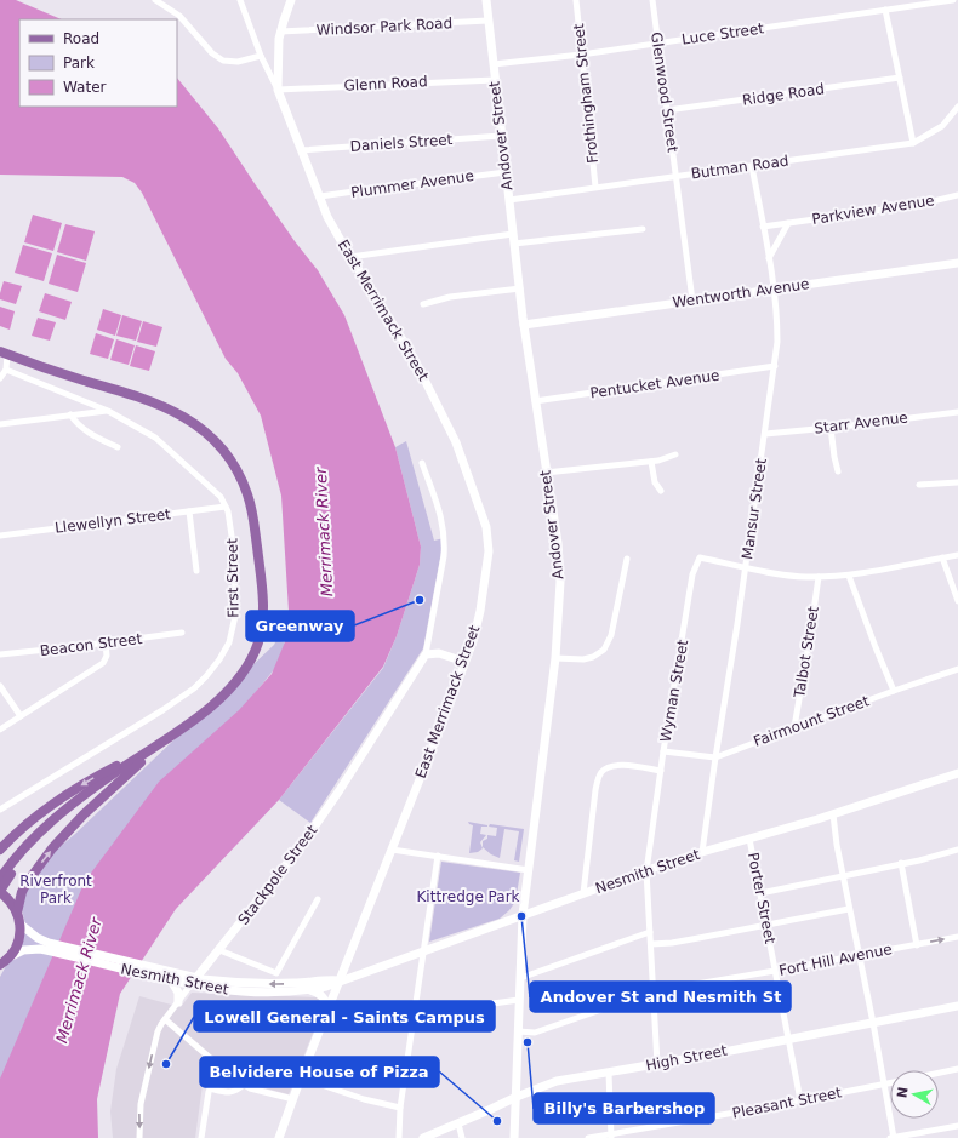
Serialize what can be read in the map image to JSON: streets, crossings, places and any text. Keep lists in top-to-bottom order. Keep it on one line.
{"streets":{"main road":["Andover Street","Wentworth Avenue","East Merrimack Street","Nesmith Street","Stackpole Street","High Street"],"street":["Windsor Park Road","Luce Street","Glenn Road","Glenwood Street","Frothingham Street","Ridge Road","Daniels Street","Butman Road","Plummer Avenue","Parkview Avenue","Pentucket Avenue","Starr Avenue","Mansur Street","Llewellyn Street","First Street","Beacon Street","Talbot Street","Wyman Street","Fairmount Street","Porter Street","Fort Hill Avenue","Pleasant Street"]},"crossings":[["Windsor Park Road","Andover Street"],["Windsor Park Road","East Merrimack Street"],["Luce Street","Glenwood Street"],["Luce Street","Frothingham Street"],["Luce Street","Andover Street"],["Glenn Road","Andover Street"],["Glenn Road","East Merrimack Street"],["Glenwood Street","Ridge Road"],["Glenwood Street","Butman Road"],["Glenwood Street","Wentworth Avenue"],["Frothingham Street","Butman Road"],["Andover Street","Daniels Street"],["Andover Street","Butman Road"],["Andover Street","Plummer Avenue"],["Andover Street","Wentworth Avenue"],["Andover Street","Pentucket Avenue"],["Andover Street","Nesmith Street"],["Andover Street","Fort Hill Avenue"],["Andover Street","High Street"],["Daniels Street","East Merrimack Street"],["Butman Road","Mansur Street"],["Plummer Avenue","East Merrimack Street"],["Parkview Avenue","Mansur Street"],["Wentworth Avenue","Mansur Street"],["East Merrimack Street","Nesmith Street"],["Pentucket Avenue","Mansur Street"],["Starr Avenue","Mansur Street"],["Mansur Street","Wyman Street"],["Mansur Street","Fairmount Street"],["Mansur Street","Nesmith Street"],["Llewellyn Street","First Street"],["Talbot Street","Fairmount Street"],["Wyman Street","Fairmount Street"],["Wyman Street","Nesmith Street"],["Wyman Street","Fort Hill Avenue"],["Wyman Street","High Street"],["Nesmith Street","Stackpole Street"],["Nesmith Street","Porter Street"],["Porter Street","Fort Hill Avenue"],["Porter Street","High Street"],["Porter Street","Pleasant Street"]],"water":["Merrimack River"],"parks":["Riverfront Park","Kittredge Park"],"places":["Greenway","Andover St and Nesmith St","Billy's Barbershop","Lowell General - Saints Campus","Belvidere House of Pizza"],"legend":["Road","Park","Water"],"north":"left"}
